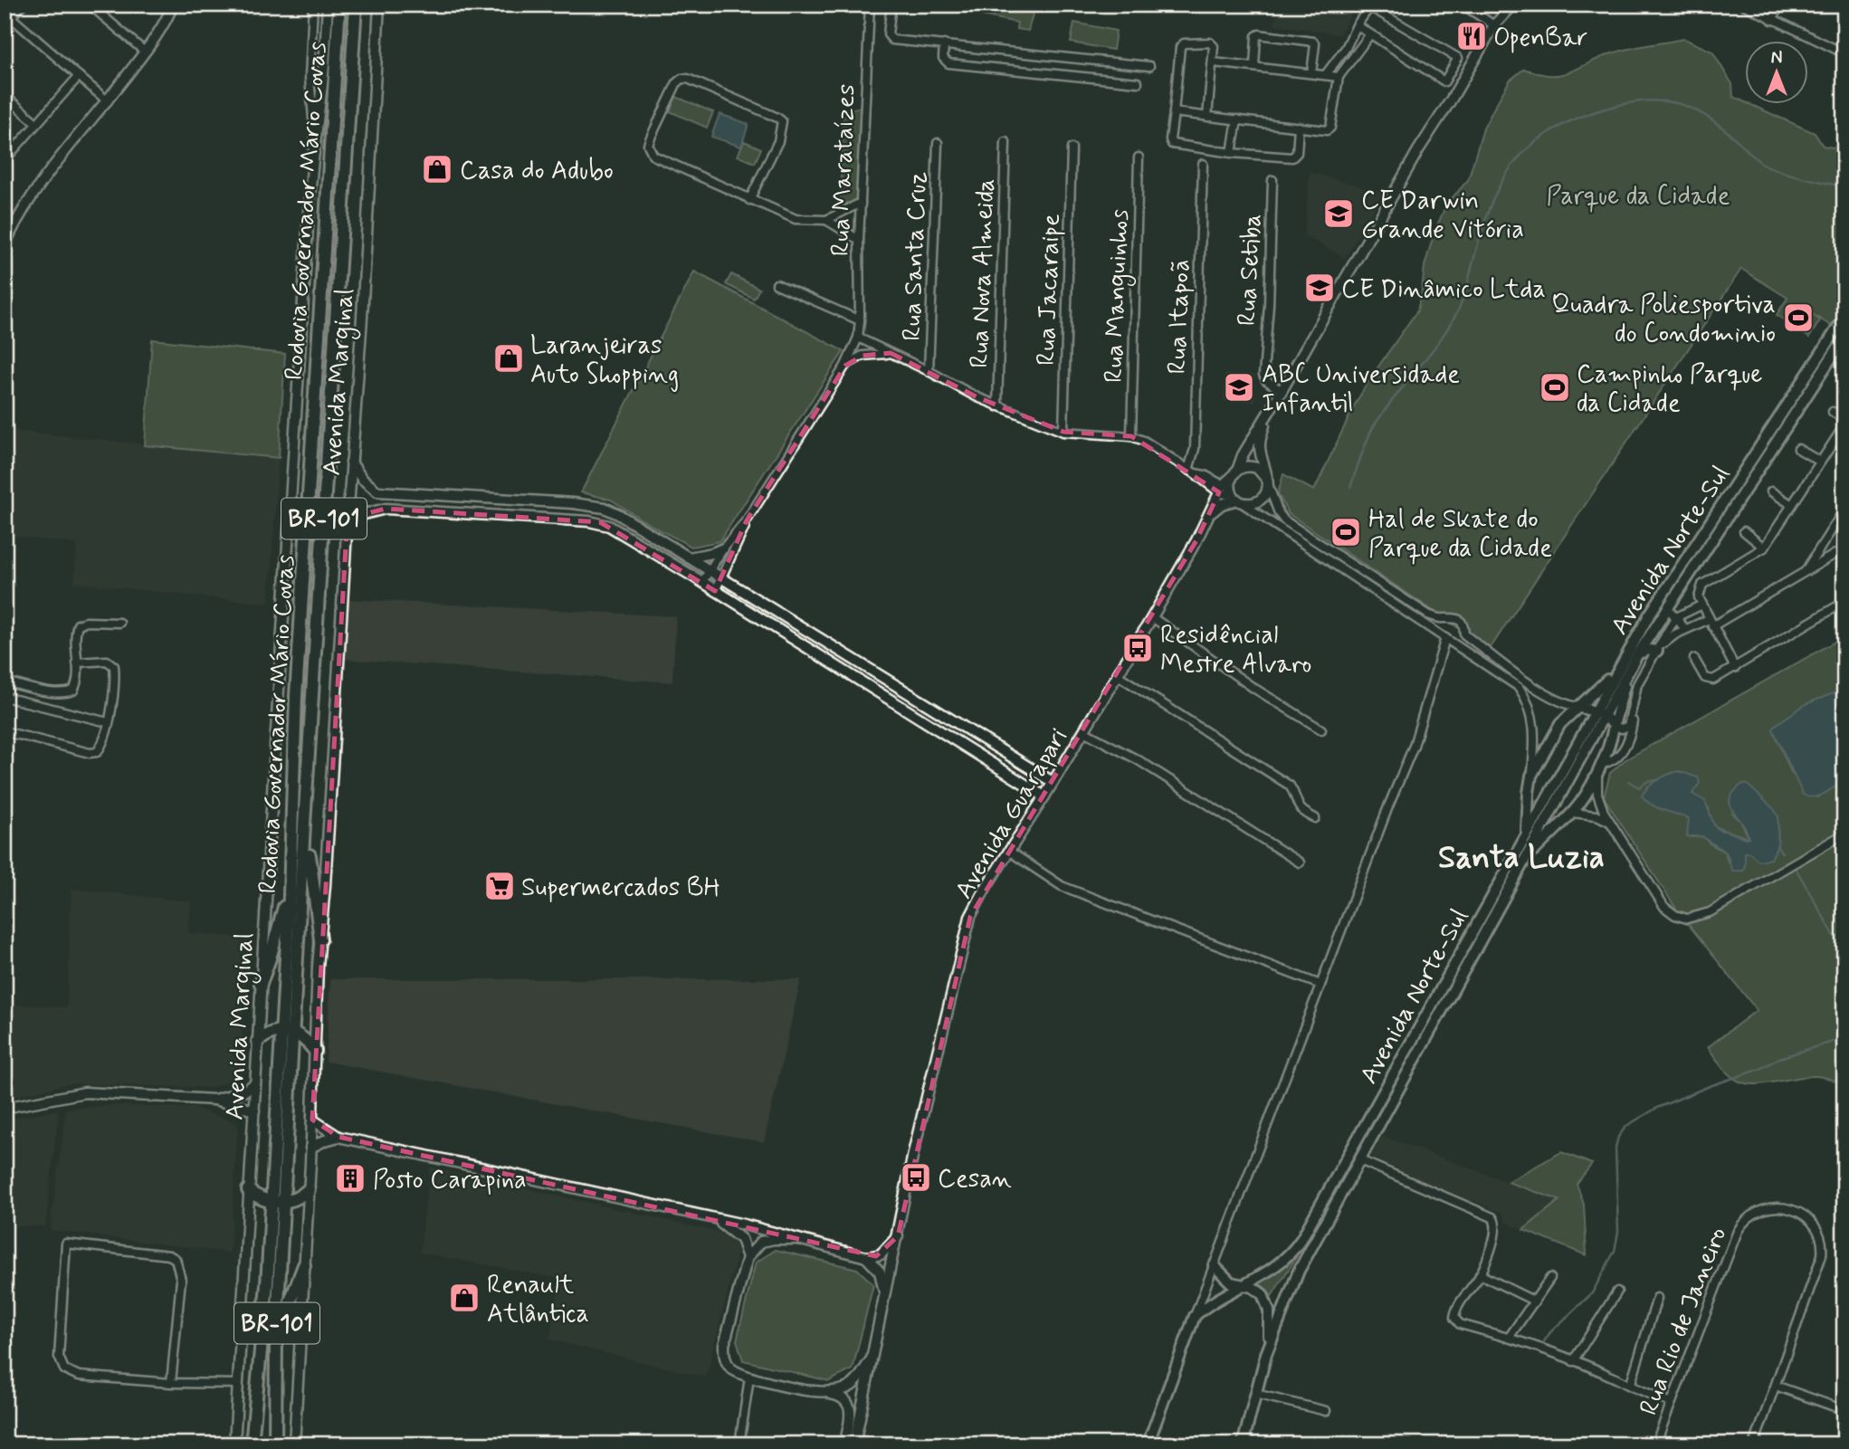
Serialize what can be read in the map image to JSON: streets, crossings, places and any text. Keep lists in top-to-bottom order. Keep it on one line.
{"streets":{"main road":["Rodovia Governador Mário Covas","BR-101","Avenida Norte-Sul"],"street":["Rua Marataízes","Rua Santa Cruz","Rua Setiba","Rua Nova Almeida","Rua Jacaraipe","Rua Manguinhos","Rua Itapoã","Avenida Marginal","Avenida Guarapari","Rua Rio de Janeiro"]},"crossings":[["Rua Setiba","Avenida Guarapari"]],"districts":["Santa Luzia"],"parks":["Parque da Cidade"],"places":{"restaurant":["OpenBar"],"shop":["Casa do Adubo","Laranjeiras Auto Shopping","Renault Atlântica"],"school or university":["CE Darwin Grande Vitória","CE Dinâmico Ltda","ABC Universidade Infantil"],"sports":["Quadra Poliesportiva do Condominio","Campinho Parque da Cidade","Hal de Skate do Parque da Cidade"],"bus stop":["Residêncial Mestre Alvaro","Cesan"],"supermarket":["Supermercados BH"],"building":["Posto Carapina"]},"north":"top"}
